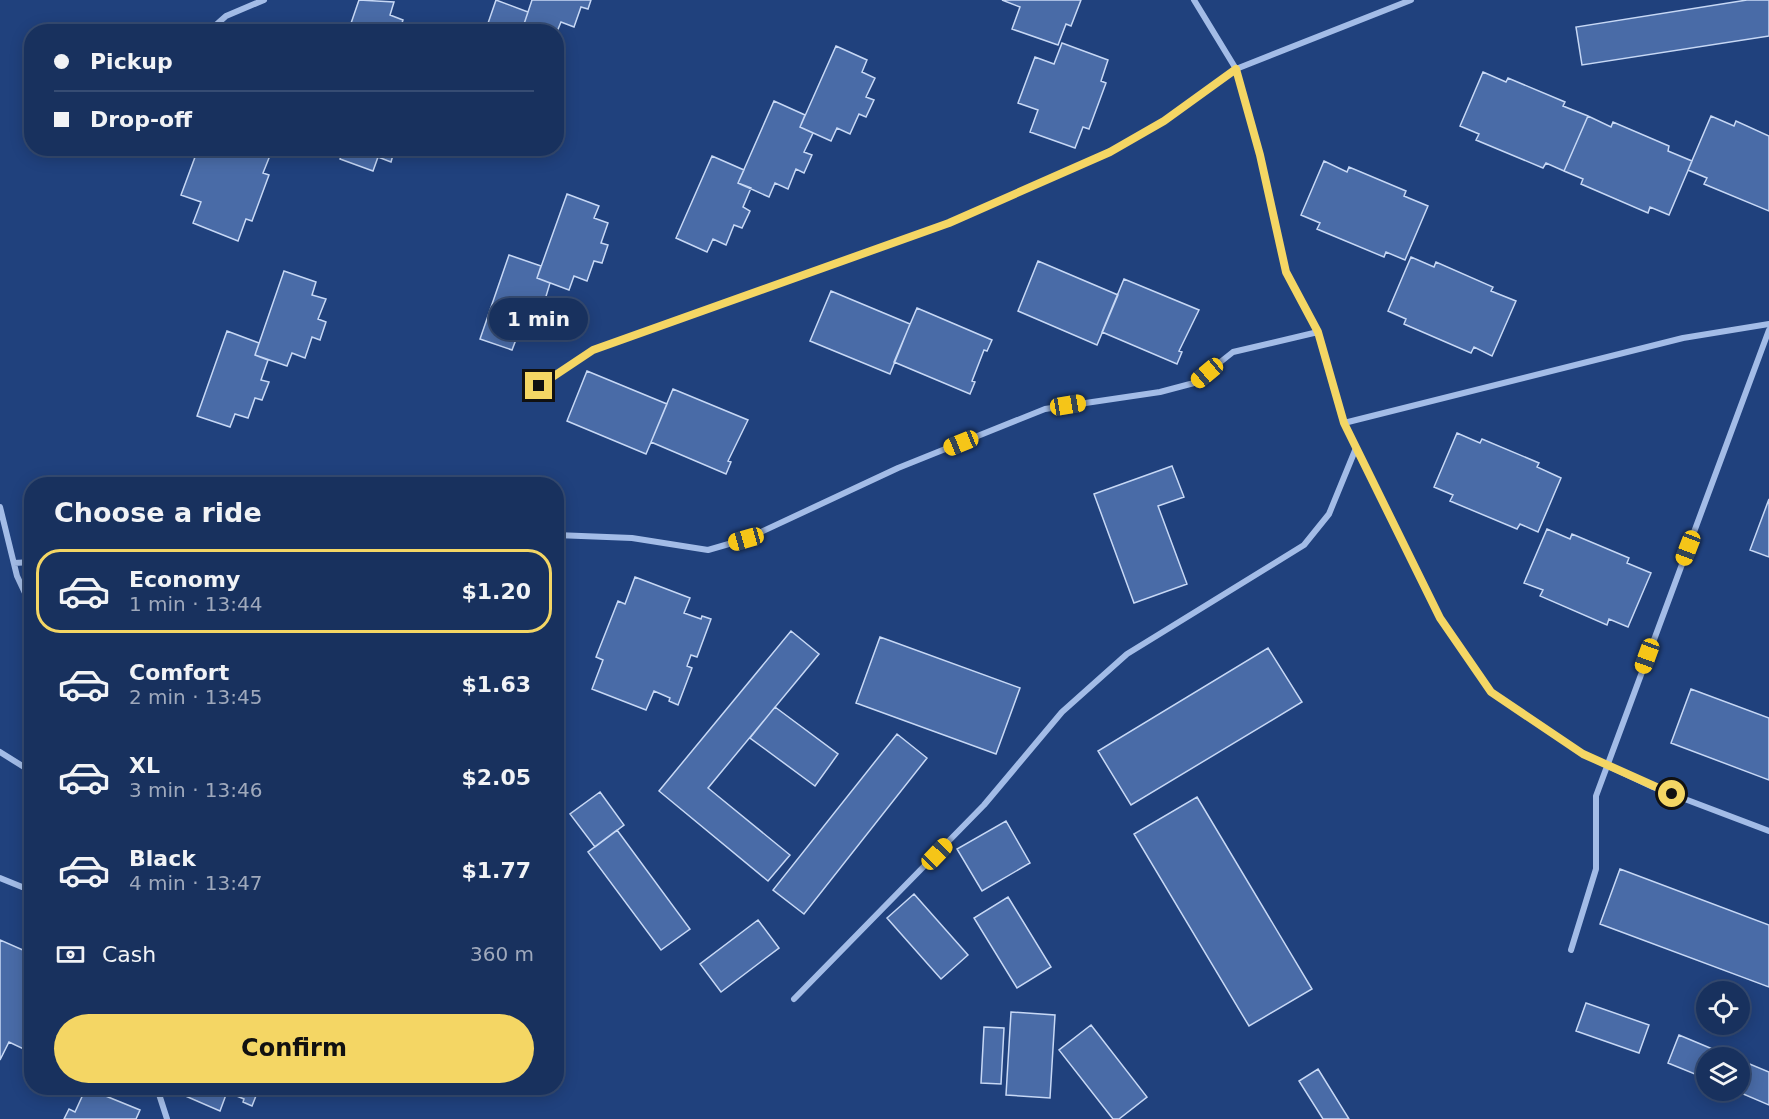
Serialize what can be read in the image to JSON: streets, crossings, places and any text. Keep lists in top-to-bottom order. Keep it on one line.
{"page":{"banner":["Pickup","Drop-off"],"bubble":"1 min","heading":"Choose a ride","list":[{"name":"Economy","note":"1 min · 13:44","value":"$1.20"},{"name":"Comfort","note":"2 min · 13:45","value":"$1.63"},{"name":"XL","note":"3 min · 13:46","value":"$2.05"},{"name":"Black","note":"4 min · 13:47","value":"$1.77"}],"pay":["Cash","360 m"],"buttons":"Confirm"}}
